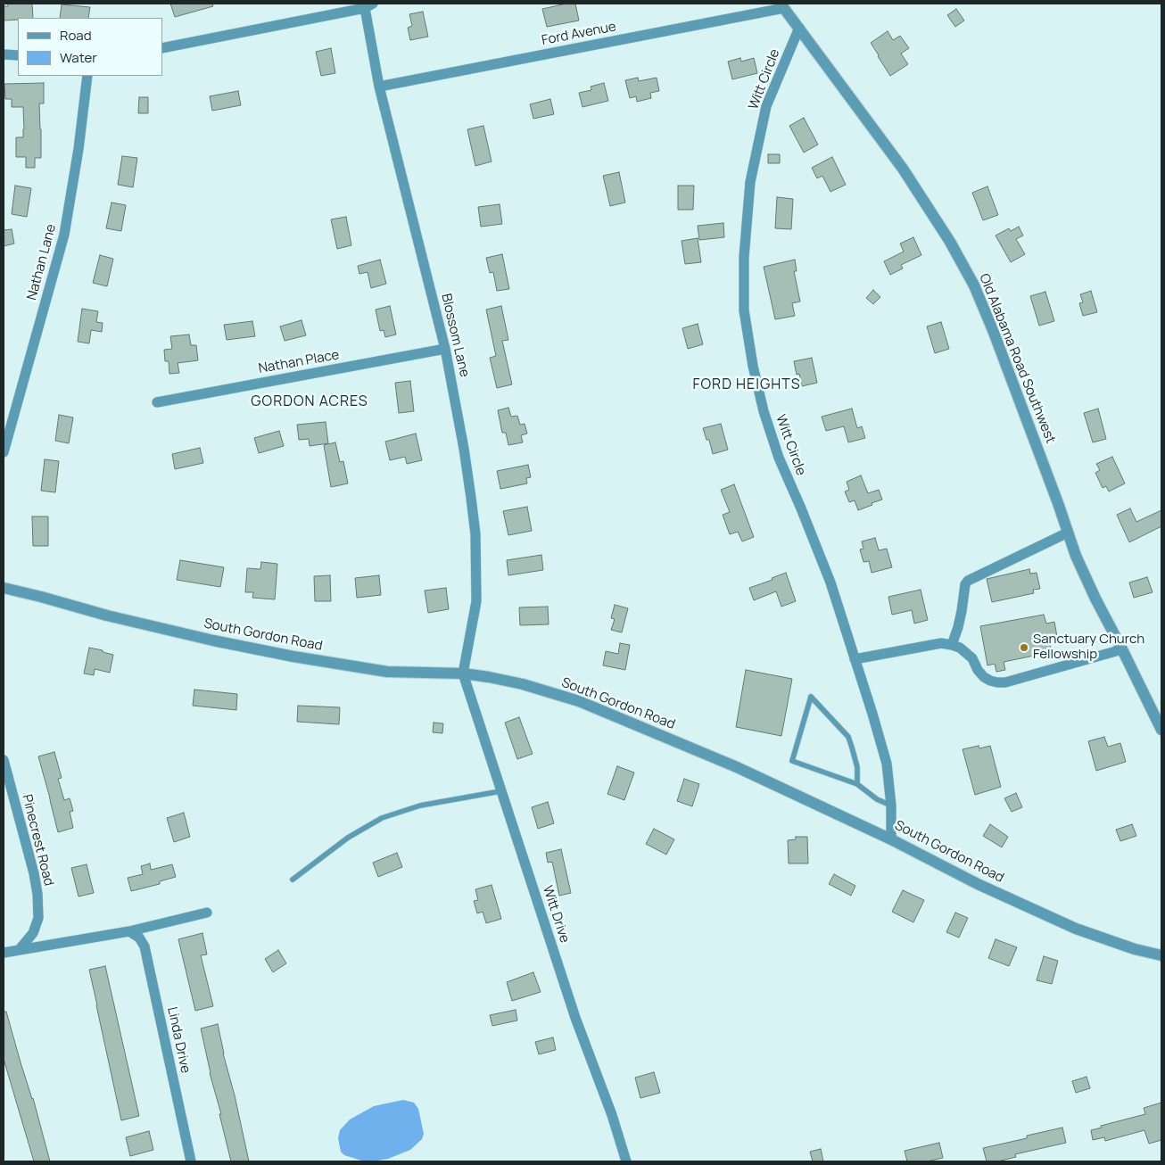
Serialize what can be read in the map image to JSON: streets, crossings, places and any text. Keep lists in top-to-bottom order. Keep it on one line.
{"streets":{"street":["Ford Avenue","Witt Circle","Nathan Lane","Blossom Lane","Old Alabama Road Southwest","Nathan Place","South Gordon Road","Pinecrest Road","Witt Drive","Linda Drive"]},"crossings":[["Ford Avenue","Blossom Lane"],["Ford Avenue","Old Alabama Road Southwest"],["Witt Circle","Old Alabama Road Southwest"],["Witt Circle","South Gordon Road"],["Blossom Lane","Nathan Place"],["Blossom Lane","South Gordon Road"],["Blossom Lane","Witt Drive"],["South Gordon Road","Witt Drive"]],"districts":["FORD HEIGHTS","GORDON ACRES"],"places":["Sanctuary Church Fellowship"],"legend":["Road","Water"]}
